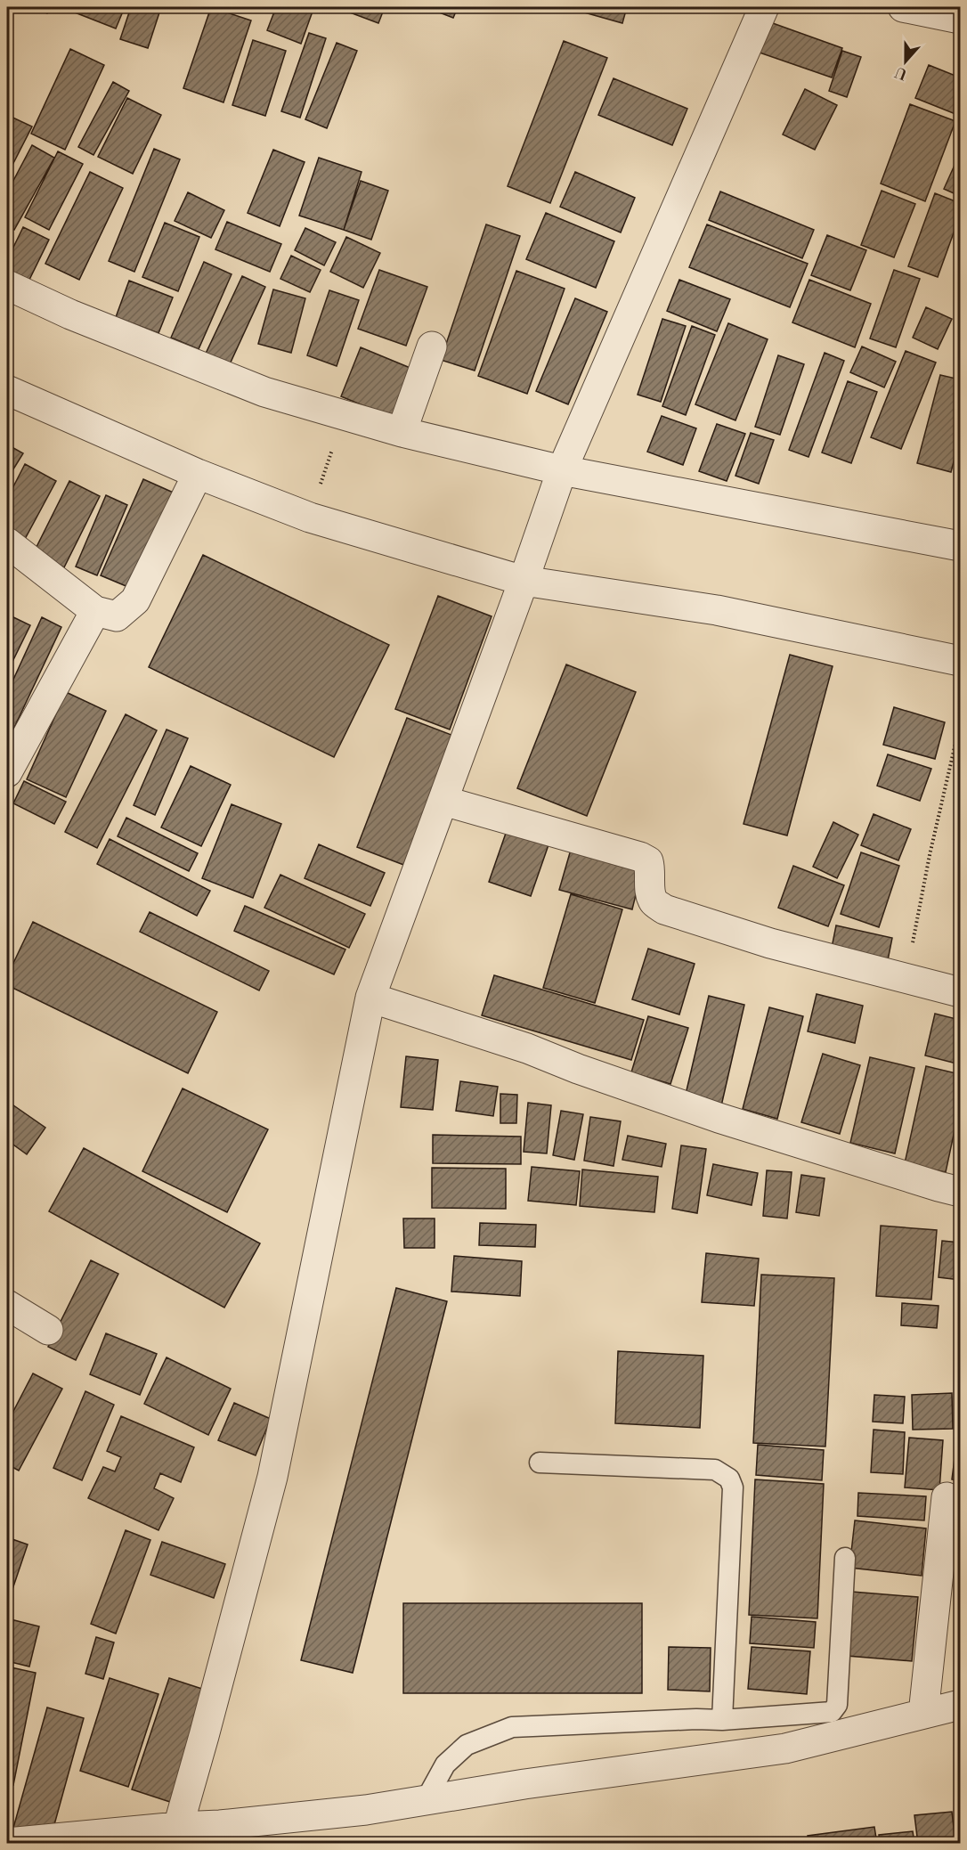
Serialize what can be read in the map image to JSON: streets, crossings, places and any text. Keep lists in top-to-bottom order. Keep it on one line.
{"north":"bottom"}
